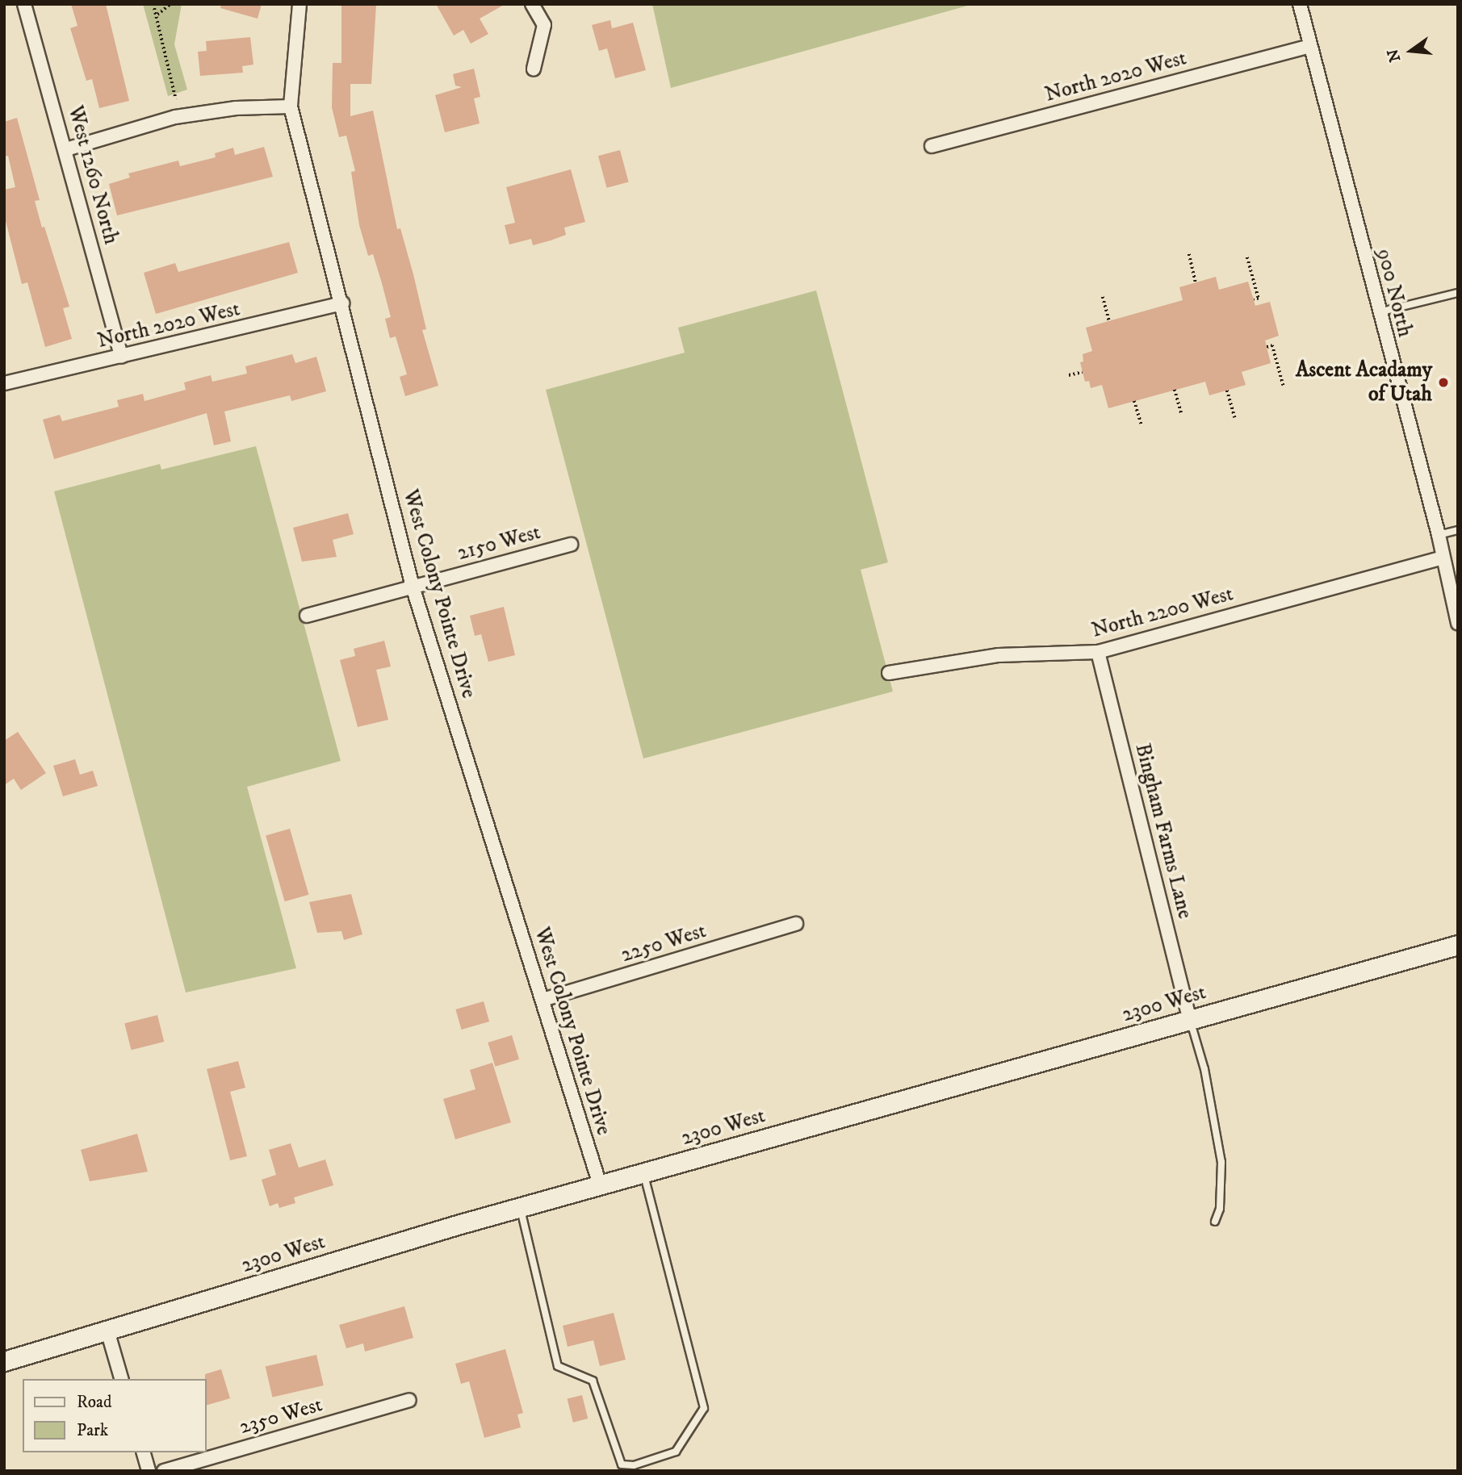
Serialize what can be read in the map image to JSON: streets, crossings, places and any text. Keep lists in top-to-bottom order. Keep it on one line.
{"streets":{"main road":["2300 West"],"street":["North 2020 West","West 1260 North","900 North","2150 West","West Colony Pointe Drive","North 2200 West","Bingham Farms Lane","2250 West","2350 West"]},"crossings":[["North 2020 West","West 1260 North"],["North 2020 West","900 North"],["North 2020 West","West Colony Pointe Drive"],["900 North","North 2200 West"],["2150 West","West Colony Pointe Drive"],["West Colony Pointe Drive","2250 West"],["West Colony Pointe Drive","2300 West"],["North 2200 West","Bingham Farms Lane"],["Bingham Farms Lane","2300 West"]],"places":["Ascent Acadamy of Utah"],"legend":["Road","Park"],"north":"left"}
